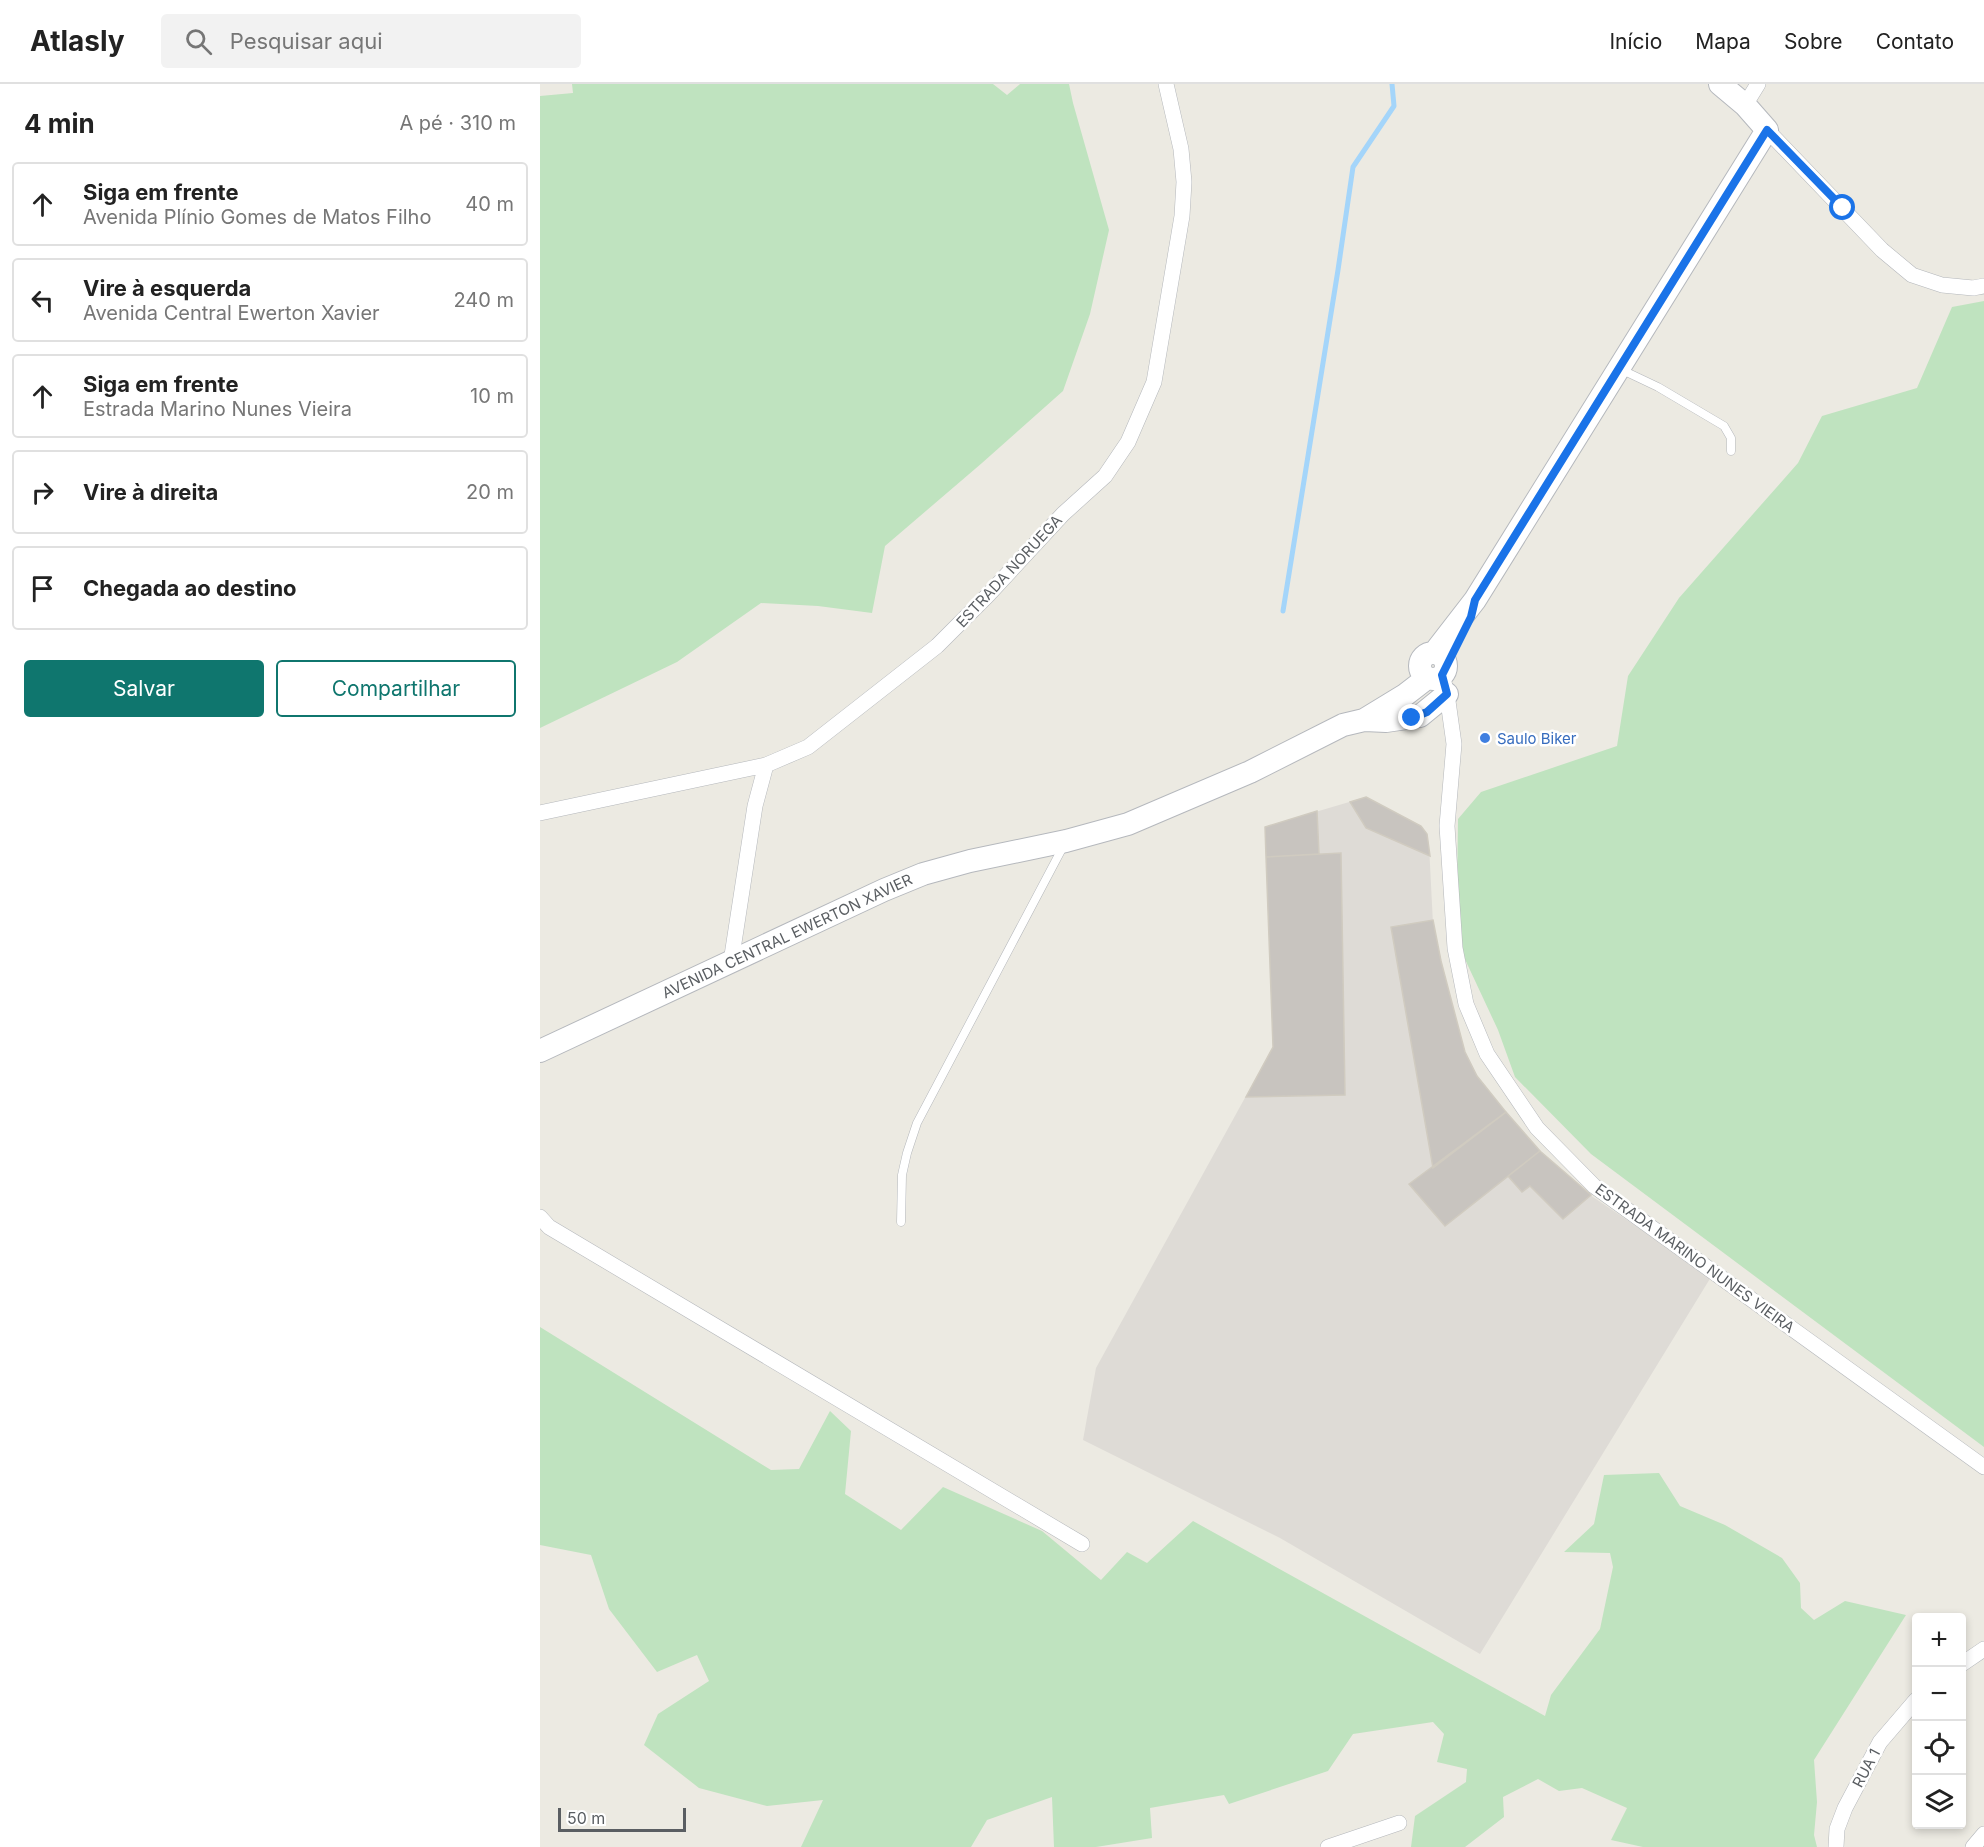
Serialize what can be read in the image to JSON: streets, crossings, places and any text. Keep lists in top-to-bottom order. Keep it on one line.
{"streets":{"main road":["AVENIDA CENTRAL EWERTON XAVIER"],"street":["ESTRADA NORUEGA","ESTRADA MARINO NUNES VIEIRA","RUA 1"]},"crossings":[["AVENIDA CENTRAL EWERTON XAVIER","ESTRADA MARINO NUNES VIEIRA"]],"places":["Saulo Biker"],"scale_bar":"50 m","page":{"header":"Atlasly","search":"Pesquisar aqui","nav":["Início","Mapa","Sobre","Contato"],"heading":["4 min","A pé · 310 m"],"list":[["Siga em frente","Avenida Plínio Gomes de Matos Filho","40 m"],["Vire à esquerda","Avenida Central Ewerton Xavier","240 m"],["Siga em frente","Estrada Marino Nunes Vieira","10 m"],["Vire à direita","20 m"],"Chegada ao destino"],"buttons":["Salvar","Compartilhar"],"map_buttons":["+","−"],"scale":"50 m"}}
